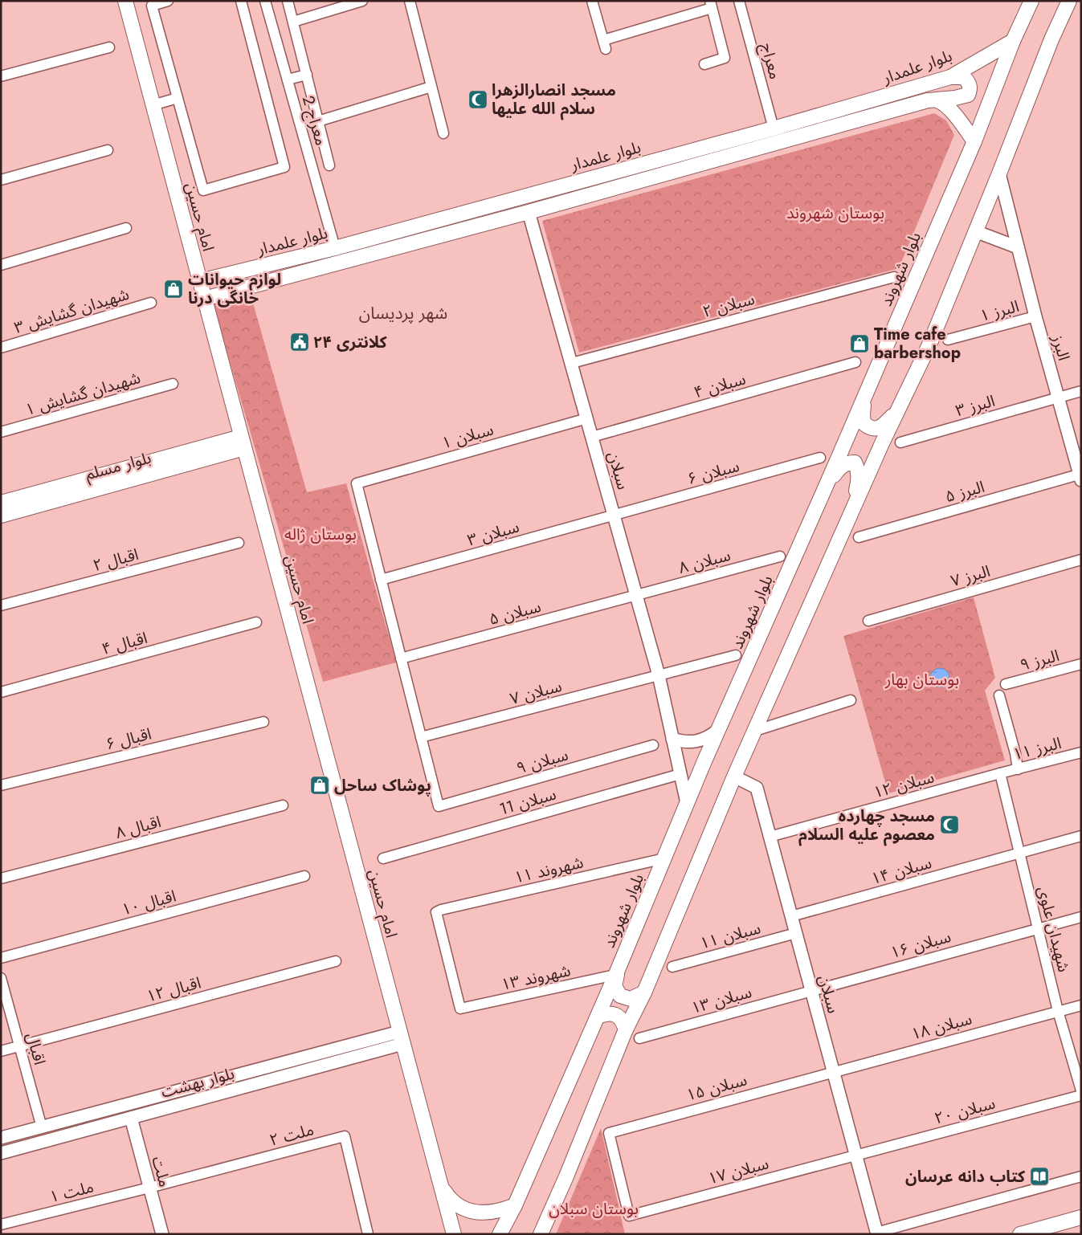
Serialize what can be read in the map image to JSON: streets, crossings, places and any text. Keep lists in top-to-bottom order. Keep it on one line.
{"streets":{"main road":["بلوار علمدار","امام حسین","بلوار شهروند","بلوار مسلم"],"street":["معراج","معراج 2","سبلان ۲","شهیدان گشایش ۳","البرز ۱","البرز","سبلان ۴","شهیدان گشایش ۱","البرز ۳","سبلان ۱","سبلان","سبلان ۶","البرز ۵","سبلان ۳","اقبال ۲","سبلان ۸","البرز ۷","سبلان ۵","اقبال ۴","البرز ۹","سبلان ۷","اقبال ۶","البرز ۱۱","سبلان ۹","سبلان ۱۲","سبلان 11","اقبال ۸","شهروند ۱۱","سبلان ۱۴","اقبال ۱۰","شهیدان علوی","سبلان ۱۱","سبلان ۱۶","شهروند ۱۳","اقبال ۱۲","سبلان ۱۳","سبلان ۱۸","اقبال","بلوار بهشت","سبلان ۱۵","سبلان ۲۰","ملت ۲","سبلان ۱۷","ملت","ملت ۱"]},"crossings":[["معراج","بلوار علمدار"],["بلوار علمدار","معراج 2"],["بلوار علمدار","امام حسین"],["بلوار علمدار","بلوار شهروند"],["بلوار علمدار","سبلان"],["امام حسین","بلوار مسلم"],["امام حسین","بلوار بهشت"],["بلوار شهروند","سبلان"],["بلوار شهروند","شهروند ۱۱"],["بلوار شهروند","شهروند ۱۳"],["سبلان ۲","سبلان"],["البرز ۱","البرز"],["البرز","البرز ۳"],["البرز","البرز ۵"],["سبلان ۴","سبلان"],["سبلان ۱","سبلان"],["سبلان ۱","سبلان ۳"],["سبلان","سبلان ۶"],["سبلان","سبلان ۳"],["سبلان","سبلان ۸"],["سبلان","سبلان ۵"],["سبلان","سبلان ۷"],["سبلان","سبلان ۱۲"],["سبلان","سبلان 11"],["سبلان","سبلان ۱۴"],["سبلان","سبلان ۱۱"],["سبلان","سبلان ۱۶"],["سبلان","سبلان ۱۳"],["سبلان","سبلان ۱۸"],["سبلان","سبلان ۱۵"],["سبلان","سبلان ۲۰"],["سبلان","سبلان ۱۷"],["سبلان ۶","سبلان ۳"],["سبلان ۸","سبلان ۵"],["سبلان ۷","سبلان ۹"],["البرز ۱۱","سبلان ۱۲"],["البرز ۱۱","شهیدان علوی"],["سبلان ۱۲","شهیدان علوی"],["شهروند ۱۱","شهروند ۱۳"],["سبلان ۱۴","شهیدان علوی"],["شهیدان علوی","سبلان ۱۶"],["شهیدان علوی","سبلان ۱۸"],["سبلان ۱۶","سبلان ۱۳"],["اقبال ۱۲","اقبال"],["سبلان ۱۸","سبلان ۱۵"],["اقبال","بلوار بهشت"],["بلوار بهشت","ملت"],["سبلان ۱۵","سبلان ۱۷"],["سبلان ۲۰","سبلان ۱۷"],["ملت ۲","ملت"],["ملت ۲","ملت ۱"],["ملت","ملت ۱"]],"districts":["شهر پردیسان"],"parks":["بوستان شهروند","بوستان ژاله","بوستان بهار","بوستان سبلان"],"places":{"mosque":["مسجد انصارالزهرا سلام الله علیها","مسجد چهارده معصوم علیه السلام"],"shop":["لوازم حیوانات خانگی درنا","Time cafe barbershop","پوشاک ساحل"],"public building":["کلانتری ۲۴"],"library":["کتاب دانه عرسان"]}}
